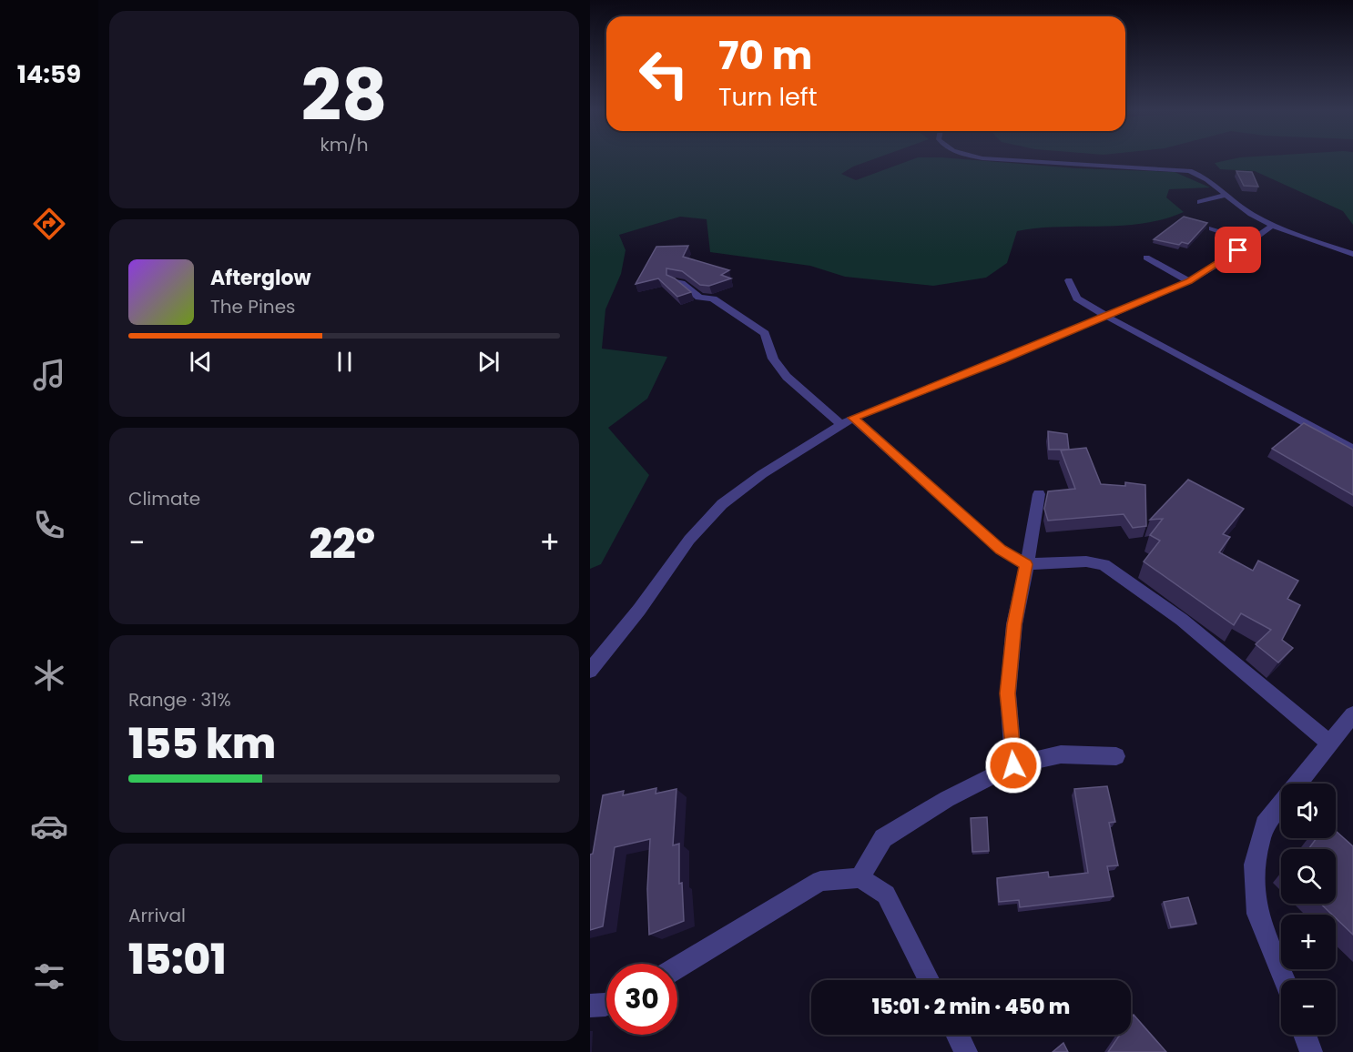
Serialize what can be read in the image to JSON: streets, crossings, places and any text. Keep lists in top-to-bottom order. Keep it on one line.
{"page":{"tabs":"14:59","tile":[["28","km/h"],"Climate",["Range · 31%","155 km"],["Arrival","15:01"]],"turn":["70 m","Turn left"],"song":["Afterglow","The Pines"],"heat":["−","22°","+"],"map_buttons":["+","−"],"limit":"30","trip":"15:01 · 2 min · 450 m"}}
